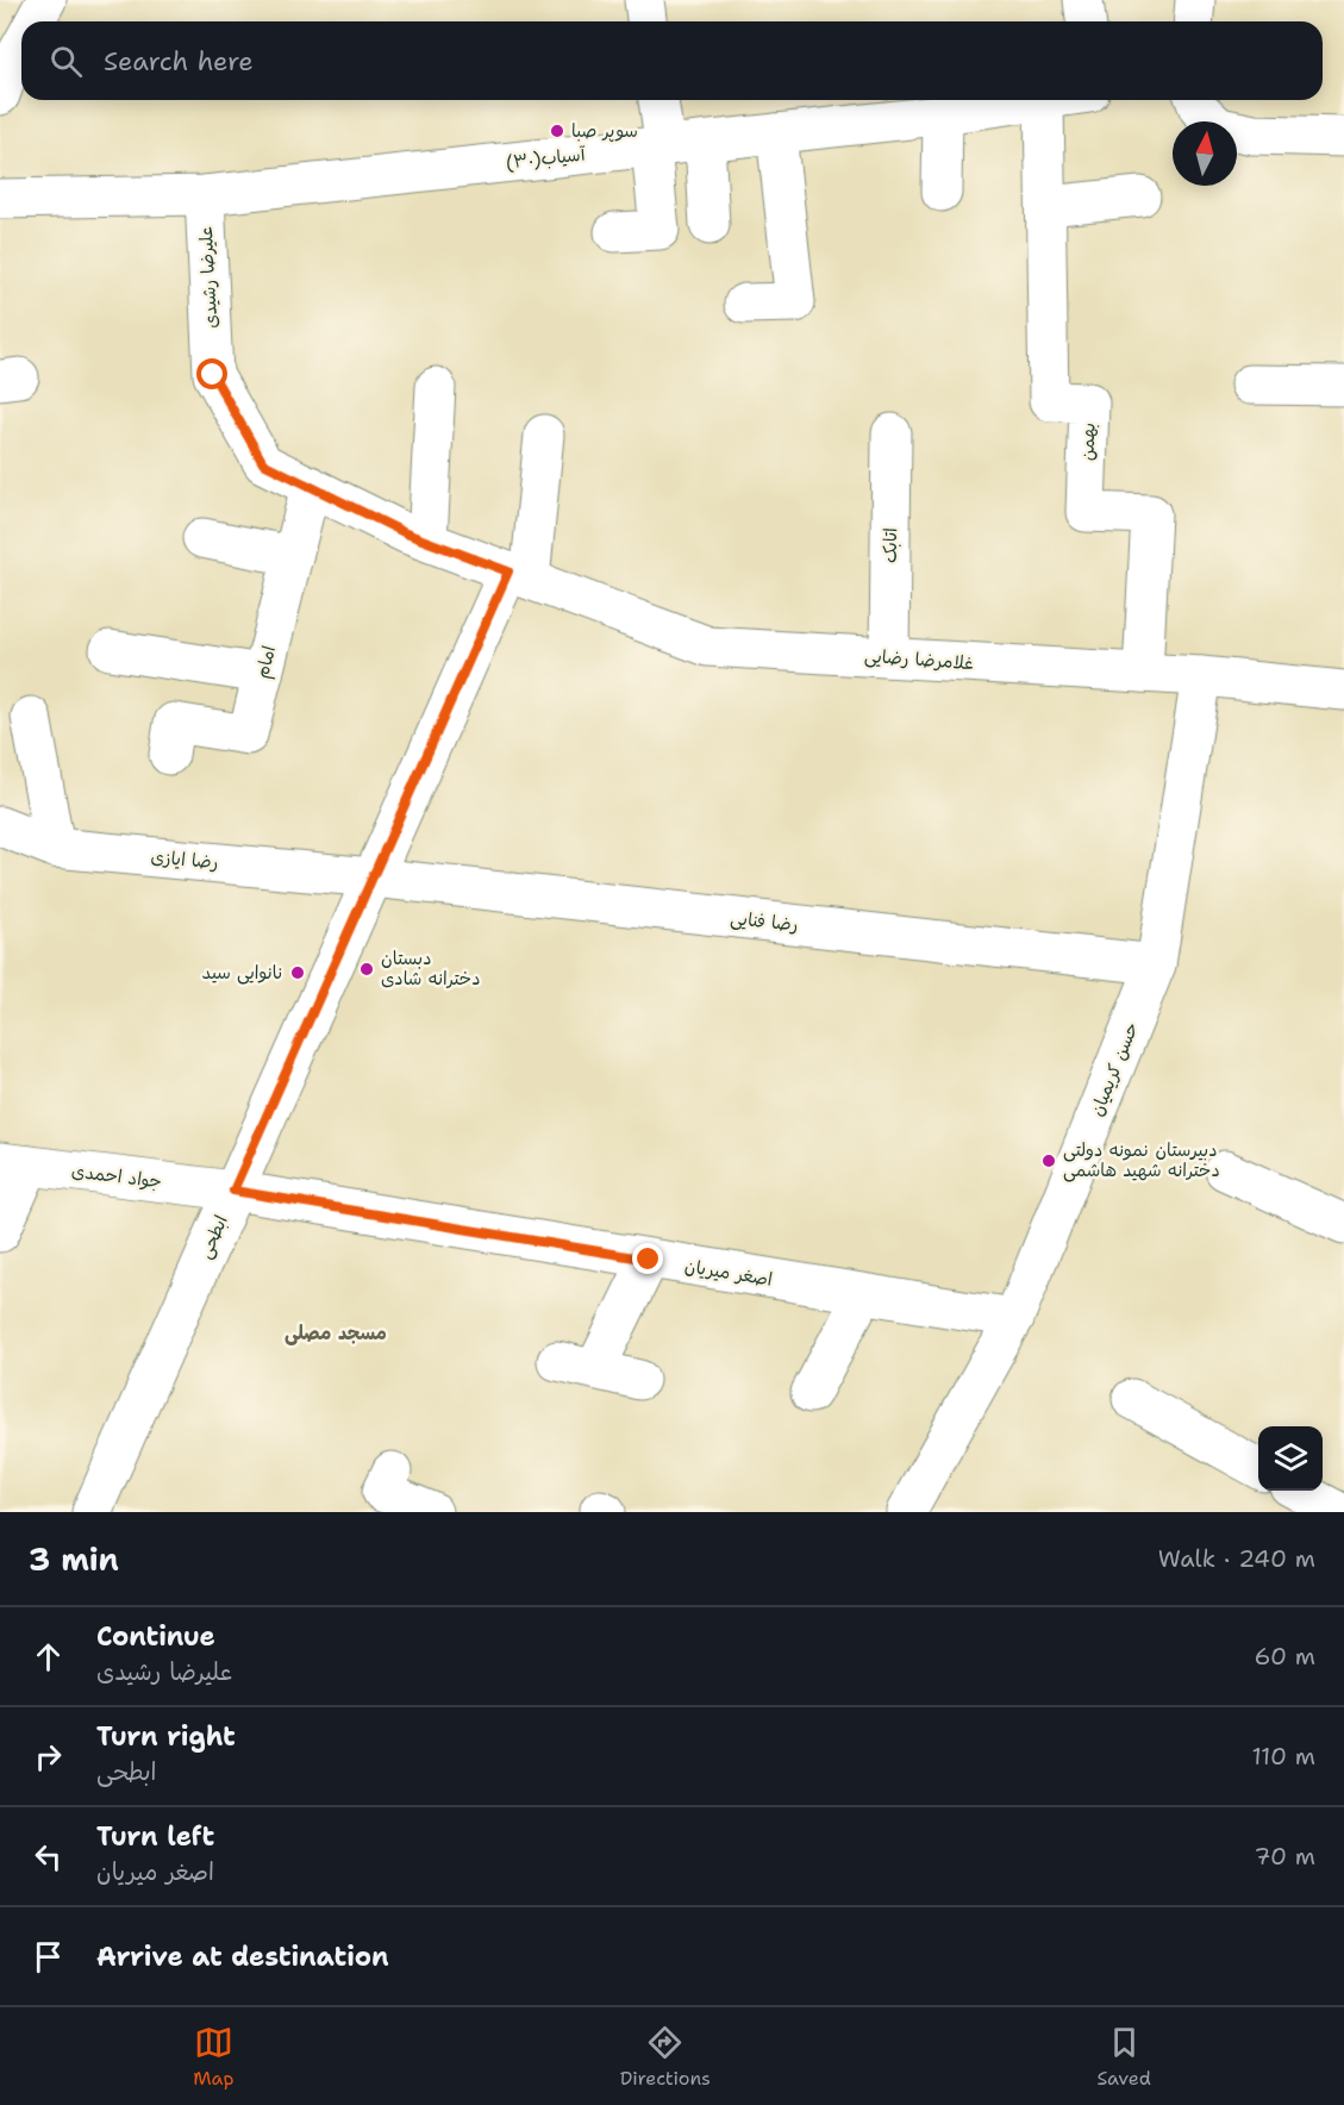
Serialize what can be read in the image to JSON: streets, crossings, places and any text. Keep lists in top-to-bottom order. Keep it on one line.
{"streets":{"street":["آسیاب(۳۰)","علیرضا رشیدی","بهمن","اتابک","غلامرضا رضایی","امام","رضا ایازی","رضا فنایی","حسن کریمیان","جواد احمدی","ابطحی","اصغر میریان"]},"crossings":[["آسیاب(۳۰)","علیرضا رشیدی"],["آسیاب(۳۰)","بهمن"],["علیرضا رشیدی","غلامرضا رضایی"],["علیرضا رشیدی","امام"],["علیرضا رشیدی","ابطحی"],["بهمن","غلامرضا رضایی"],["اتابک","غلامرضا رضایی"],["غلامرضا رضایی","حسن کریمیان"],["غلامرضا رضایی","ابطحی"],["رضا ایازی","رضا فنایی"],["رضا ایازی","ابطحی"],["رضا فنایی","حسن کریمیان"],["رضا فنایی","ابطحی"],["حسن کریمیان","اصغر میریان"],["جواد احمدی","ابطحی"],["جواد احمدی","اصغر میریان"],["ابطحی","اصغر میریان"]],"districts":["مسجد مصلی"],"places":["سوپر صبا","دبستان دخترانه شادی","نانوایی سید","دبیرستان نمونه دولتی دخترانه شهید هاشمی"],"north":"top","page":{"search":"Search here","heading":["3 min","Walk · 240 m"],"list":[["Continue","علیرضا رشیدی","60 m"],["Turn right","ابطحی","110 m"],["Turn left","اصغر میریان","70 m"],"Arrive at destination"],"nav":["Map","Directions","Saved"]}}
